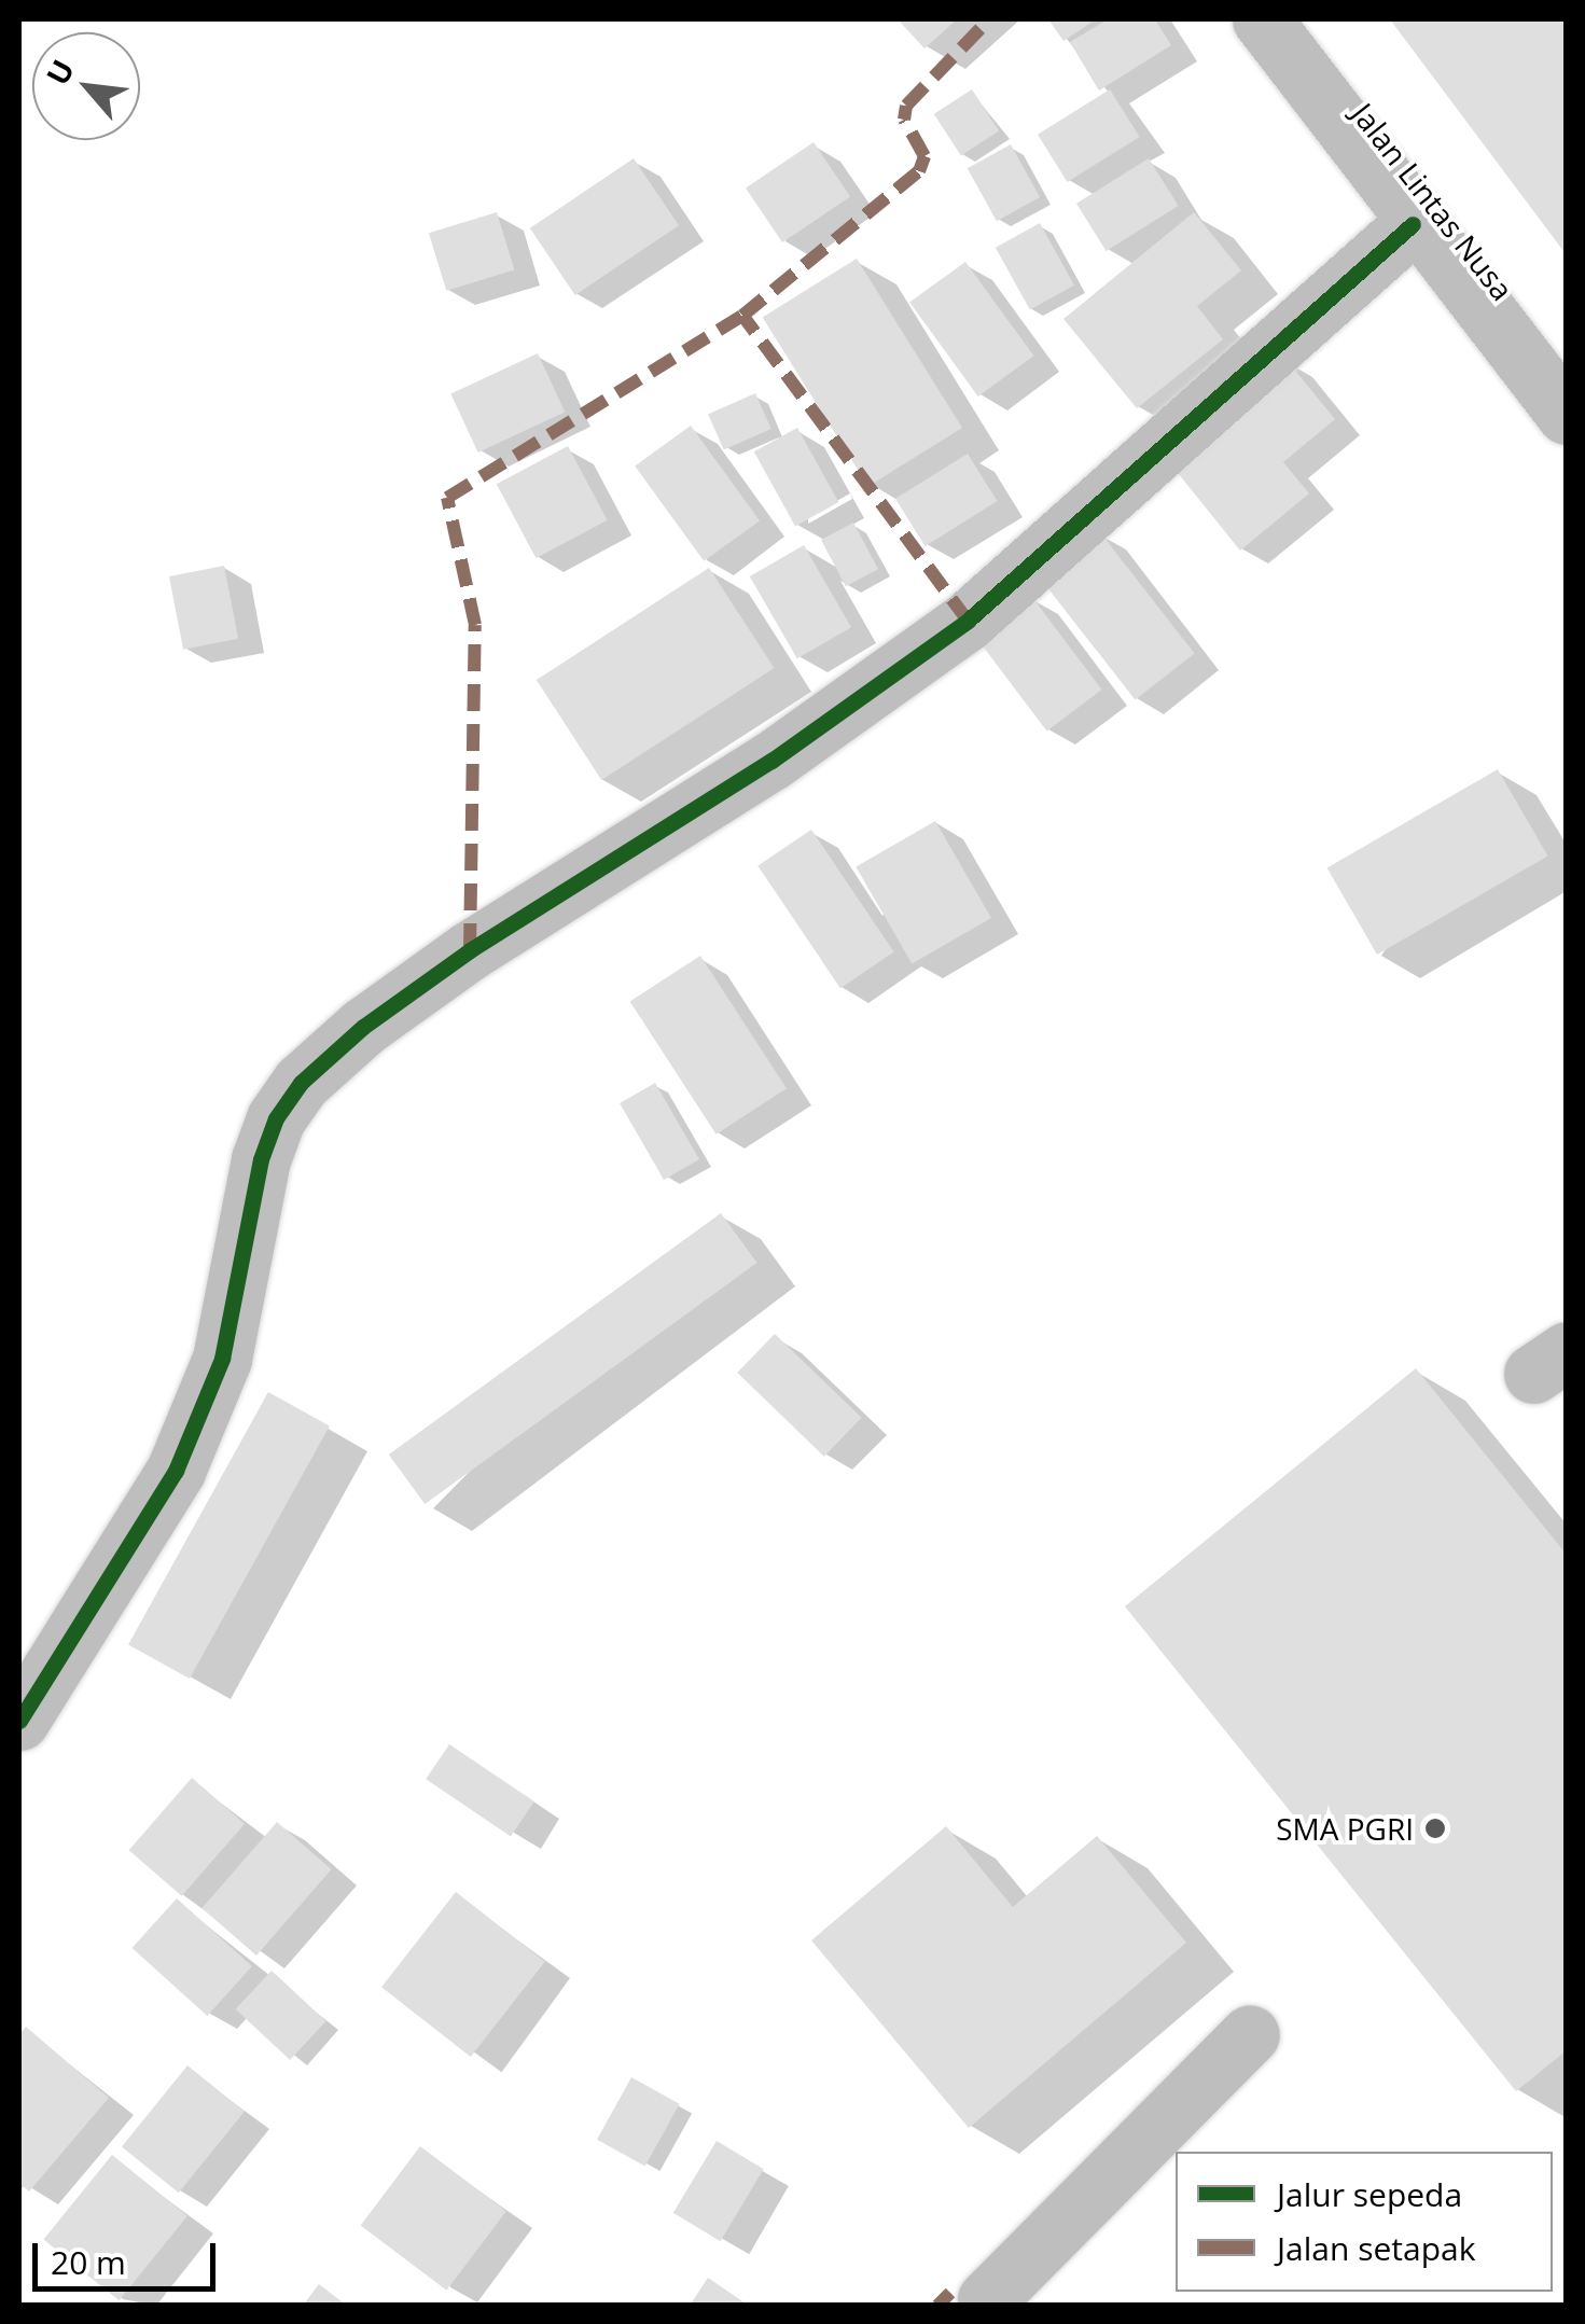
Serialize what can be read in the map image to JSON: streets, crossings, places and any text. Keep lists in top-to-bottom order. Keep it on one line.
{"streets":{"main road":["Jalan Lintas Nusa"]},"places":["SMA PGRI"],"legend":["Jalur sepeda","Jalan setapak"],"scale_bar":"20 m","north":"top left"}
